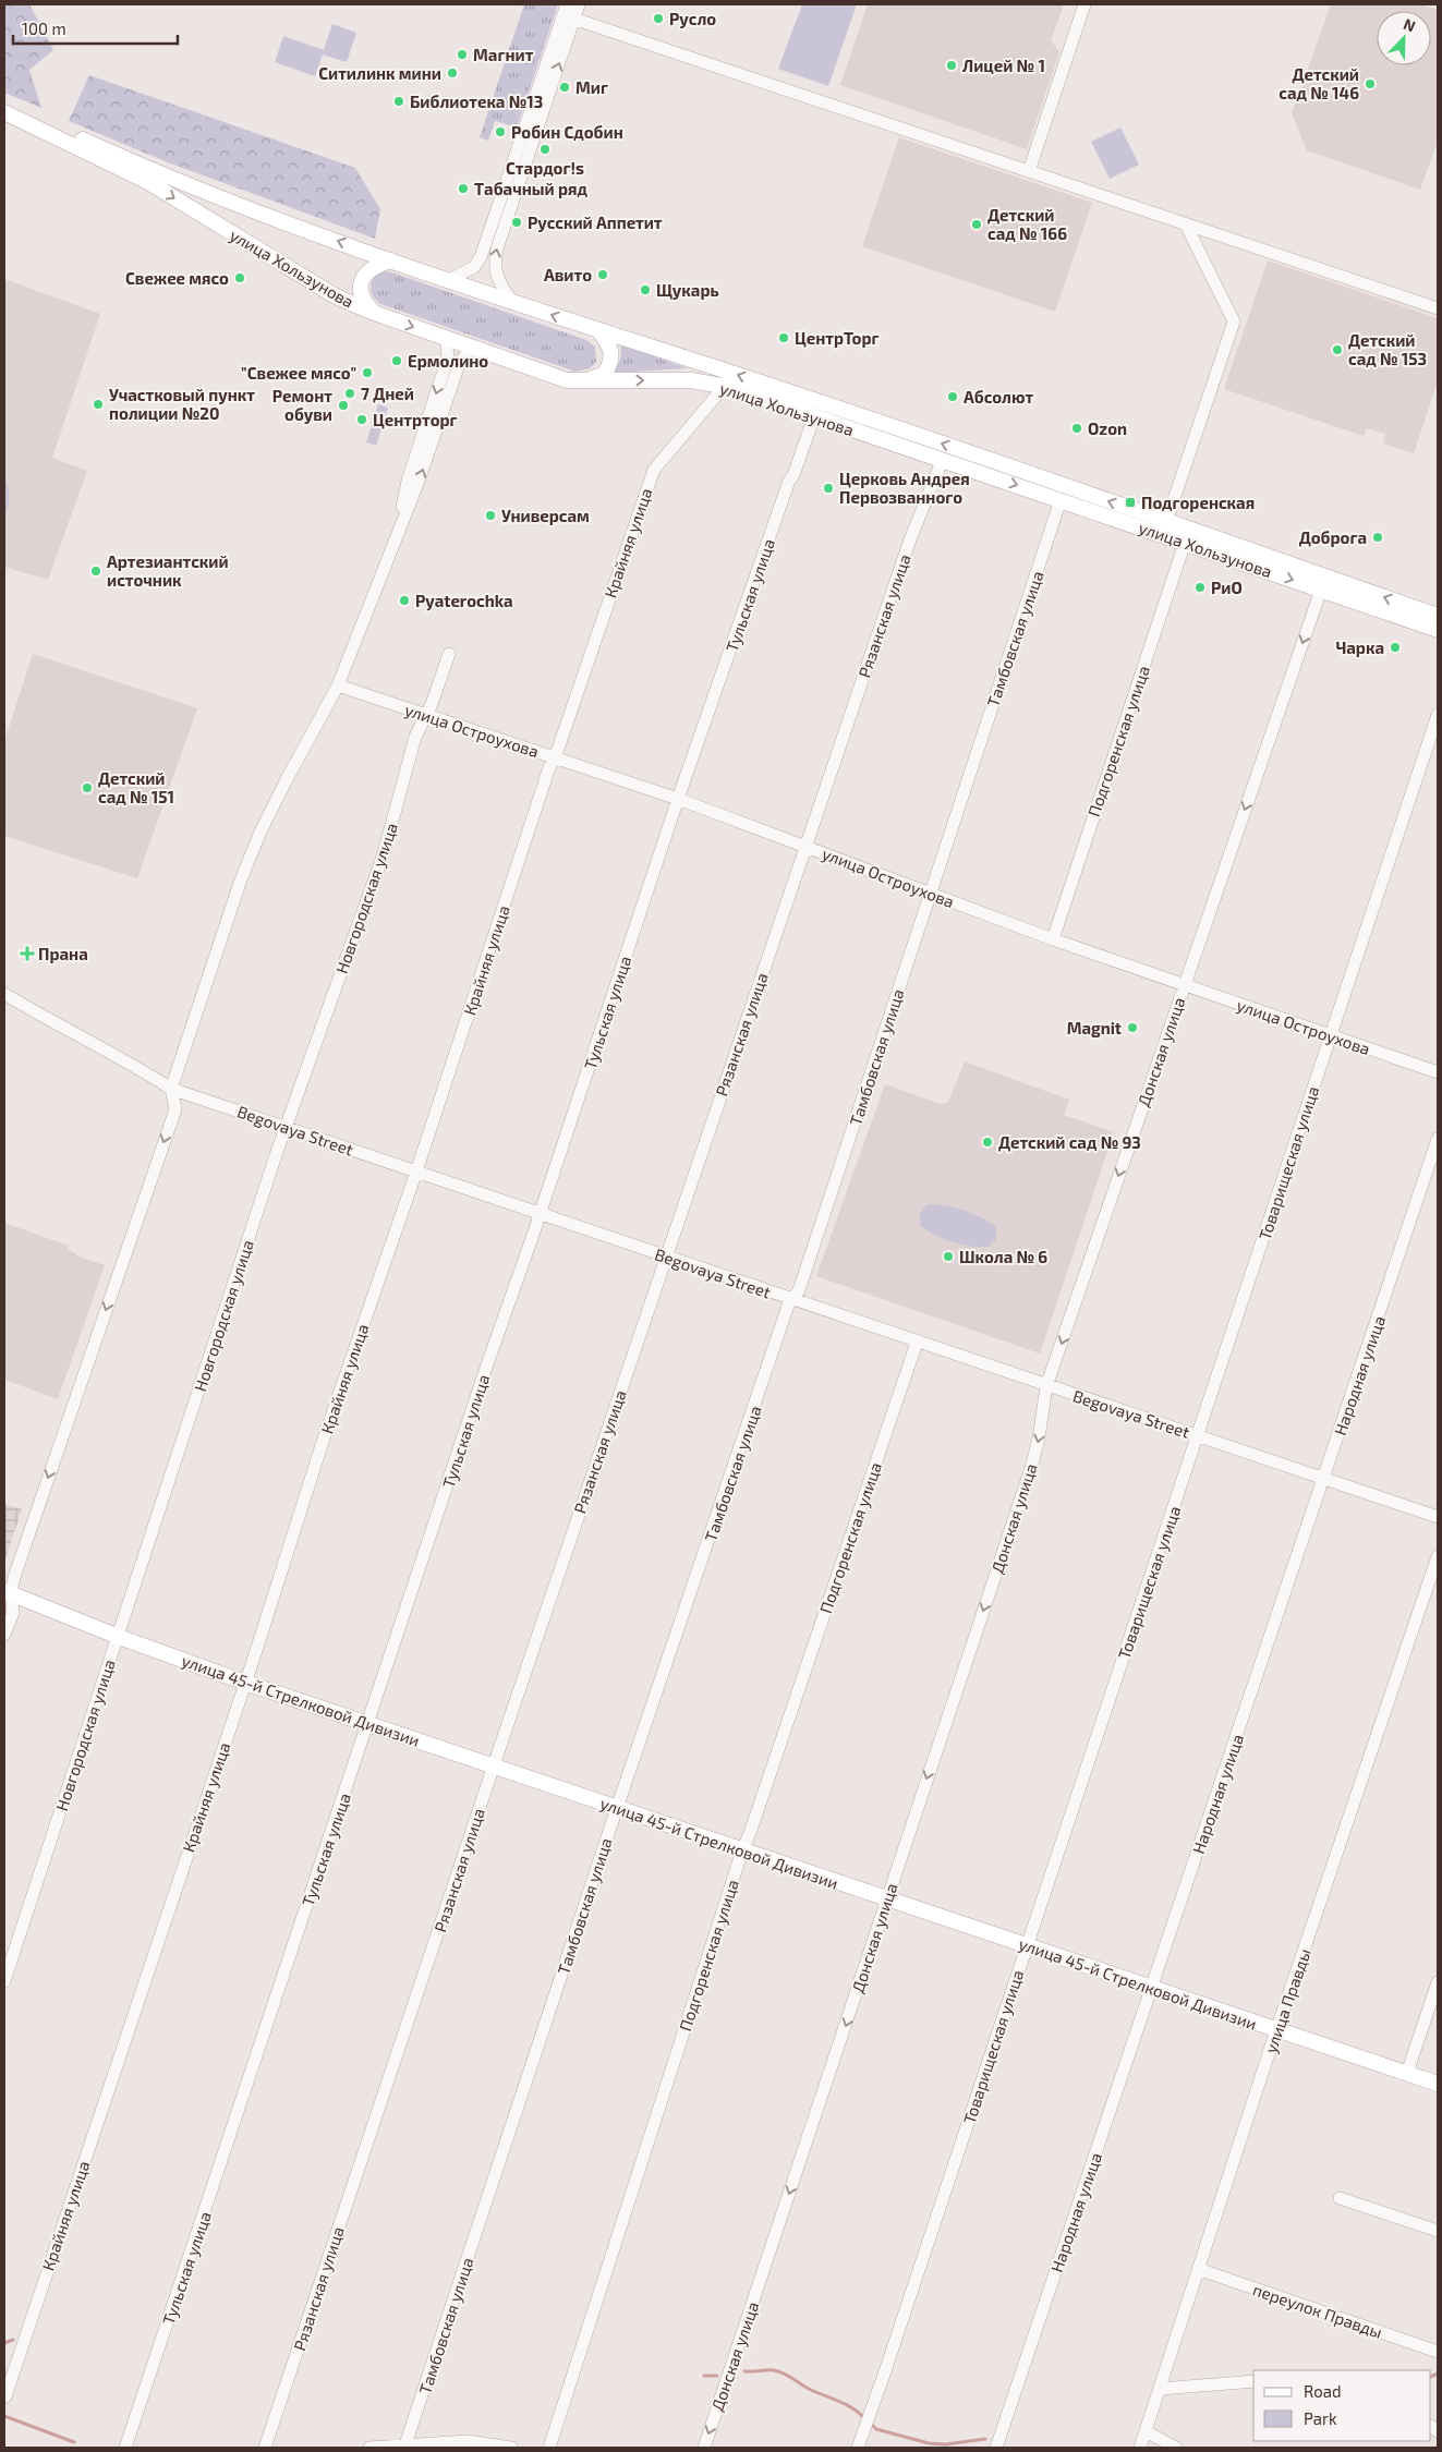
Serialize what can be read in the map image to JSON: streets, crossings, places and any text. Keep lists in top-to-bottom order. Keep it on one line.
{"streets":{"main road":["улица Хользунова","улица 45-й Стрелковой Дивизии"],"street":["Крайняя улица","Тульская улица","Рязанская улица","Тамбовская улица","улица Остроухова","Подгоренская улица","Новгородская улица","Донская улица","Begovaya Street","Товарищеская улица","Народная улица","улица Правды","переулок Правды"]},"crossings":[["улица Хользунова","Крайняя улица"],["улица Хользунова","Тульская улица"],["улица Хользунова","Рязанская улица"],["улица Хользунова","Тамбовская улица"],["улица Хользунова","Подгоренская улица"],["улица Хользунова","Донская улица"],["Крайняя улица","улица Остроухова"],["Крайняя улица","Begovaya Street"],["Крайняя улица","улица 45-й Стрелковой Дивизии"],["Тульская улица","улица Остроухова"],["Тульская улица","Begovaya Street"],["Тульская улица","улица 45-й Стрелковой Дивизии"],["Рязанская улица","улица Остроухова"],["Рязанская улица","Begovaya Street"],["Рязанская улица","улица 45-й Стрелковой Дивизии"],["Тамбовская улица","улица Остроухова"],["Тамбовская улица","Begovaya Street"],["Тамбовская улица","улица 45-й Стрелковой Дивизии"],["улица Остроухова","Подгоренская улица"],["улица Остроухова","Новгородская улица"],["улица Остроухова","Донская улица"],["улица Остроухова","Товарищеская улица"],["Подгоренская улица","Begovaya Street"],["Подгоренская улица","улица 45-й Стрелковой Дивизии"],["Новгородская улица","Begovaya Street"],["Новгородская улица","улица 45-й Стрелковой Дивизии"],["Донская улица","Begovaya Street"],["Донская улица","улица 45-й Стрелковой Дивизии"],["Begovaya Street","Товарищеская улица"],["Begovaya Street","Народная улица"],["Товарищеская улица","улица 45-й Стрелковой Дивизии"],["Народная улица","улица 45-й Стрелковой Дивизии"],["улица 45-й Стрелковой Дивизии","улица Правды"],["улица Правды","переулок Правды"]],"one_way":["Донская улица"],"places":{"other":["Русло","Магнит","Лицей № 1","Ситилинк мини","Детский сад № 146","Миг","Библиотека №13","Робин Сдобин","Стардог!s","Табачный ряд","Русский Аппетит","Детский сад № 166","Авито","Свежее мясо","Щукарь","ЦентрТорг","Детский сад № 153","Ермолино","\"Свежее мясо\"","7 Дней","Абсолют","Участковый пункт полиции №20","Ремонт обуви","Центрторг","Ozon","Церковь Андрея Первозванного","Универсам","Доброга","Артезиантский источник","РиО","Pyaterochka","Чарка","Детский сад № 151","Magnit","Детский сад № 93","Школа № 6"],"transit":["Подгоренская"],"health":["Прана"]},"legend":["Road","Park"],"scale_bar":"100 m","north":"top right"}
